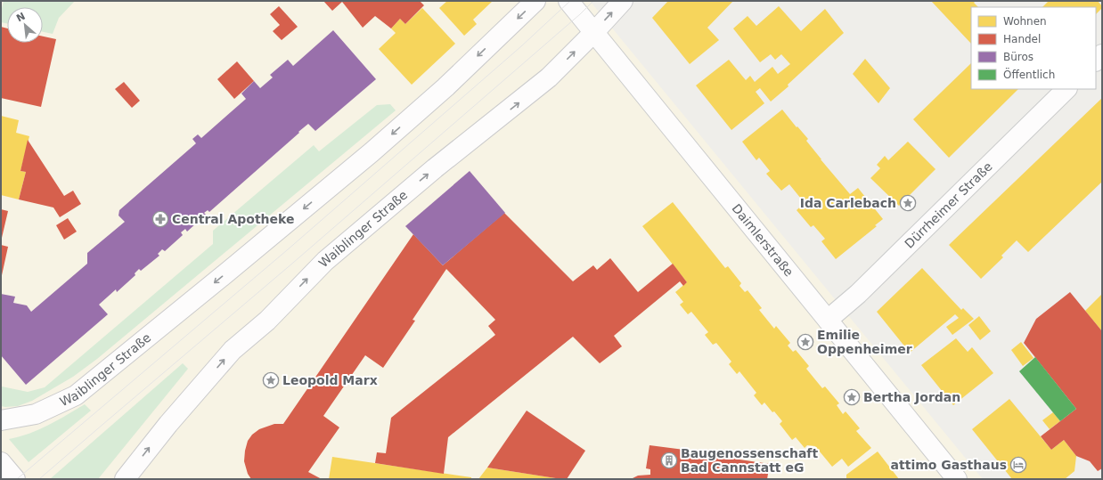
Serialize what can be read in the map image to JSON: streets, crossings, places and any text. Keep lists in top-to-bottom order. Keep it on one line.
{"streets":{"main road":["Dürrheimer Straße","Waiblinger Straße","Daimlerstraße"]},"crossings":[["Dürrheimer Straße","Daimlerstraße"],["Waiblinger Straße","Daimlerstraße"]],"places":{"place":["Ida Carlebach","Emilie Oppenheimer","Leopold Marx","Bertha Jordan"],"pharmacy":["Central Apotheke"],"building":["Baugenossenschaft Bad Cannstatt eG"],"hotel":["attimo Gasthaus"]},"legend":["Wohnen","Handel","Büros","Öffentlich"],"north":"top left"}
